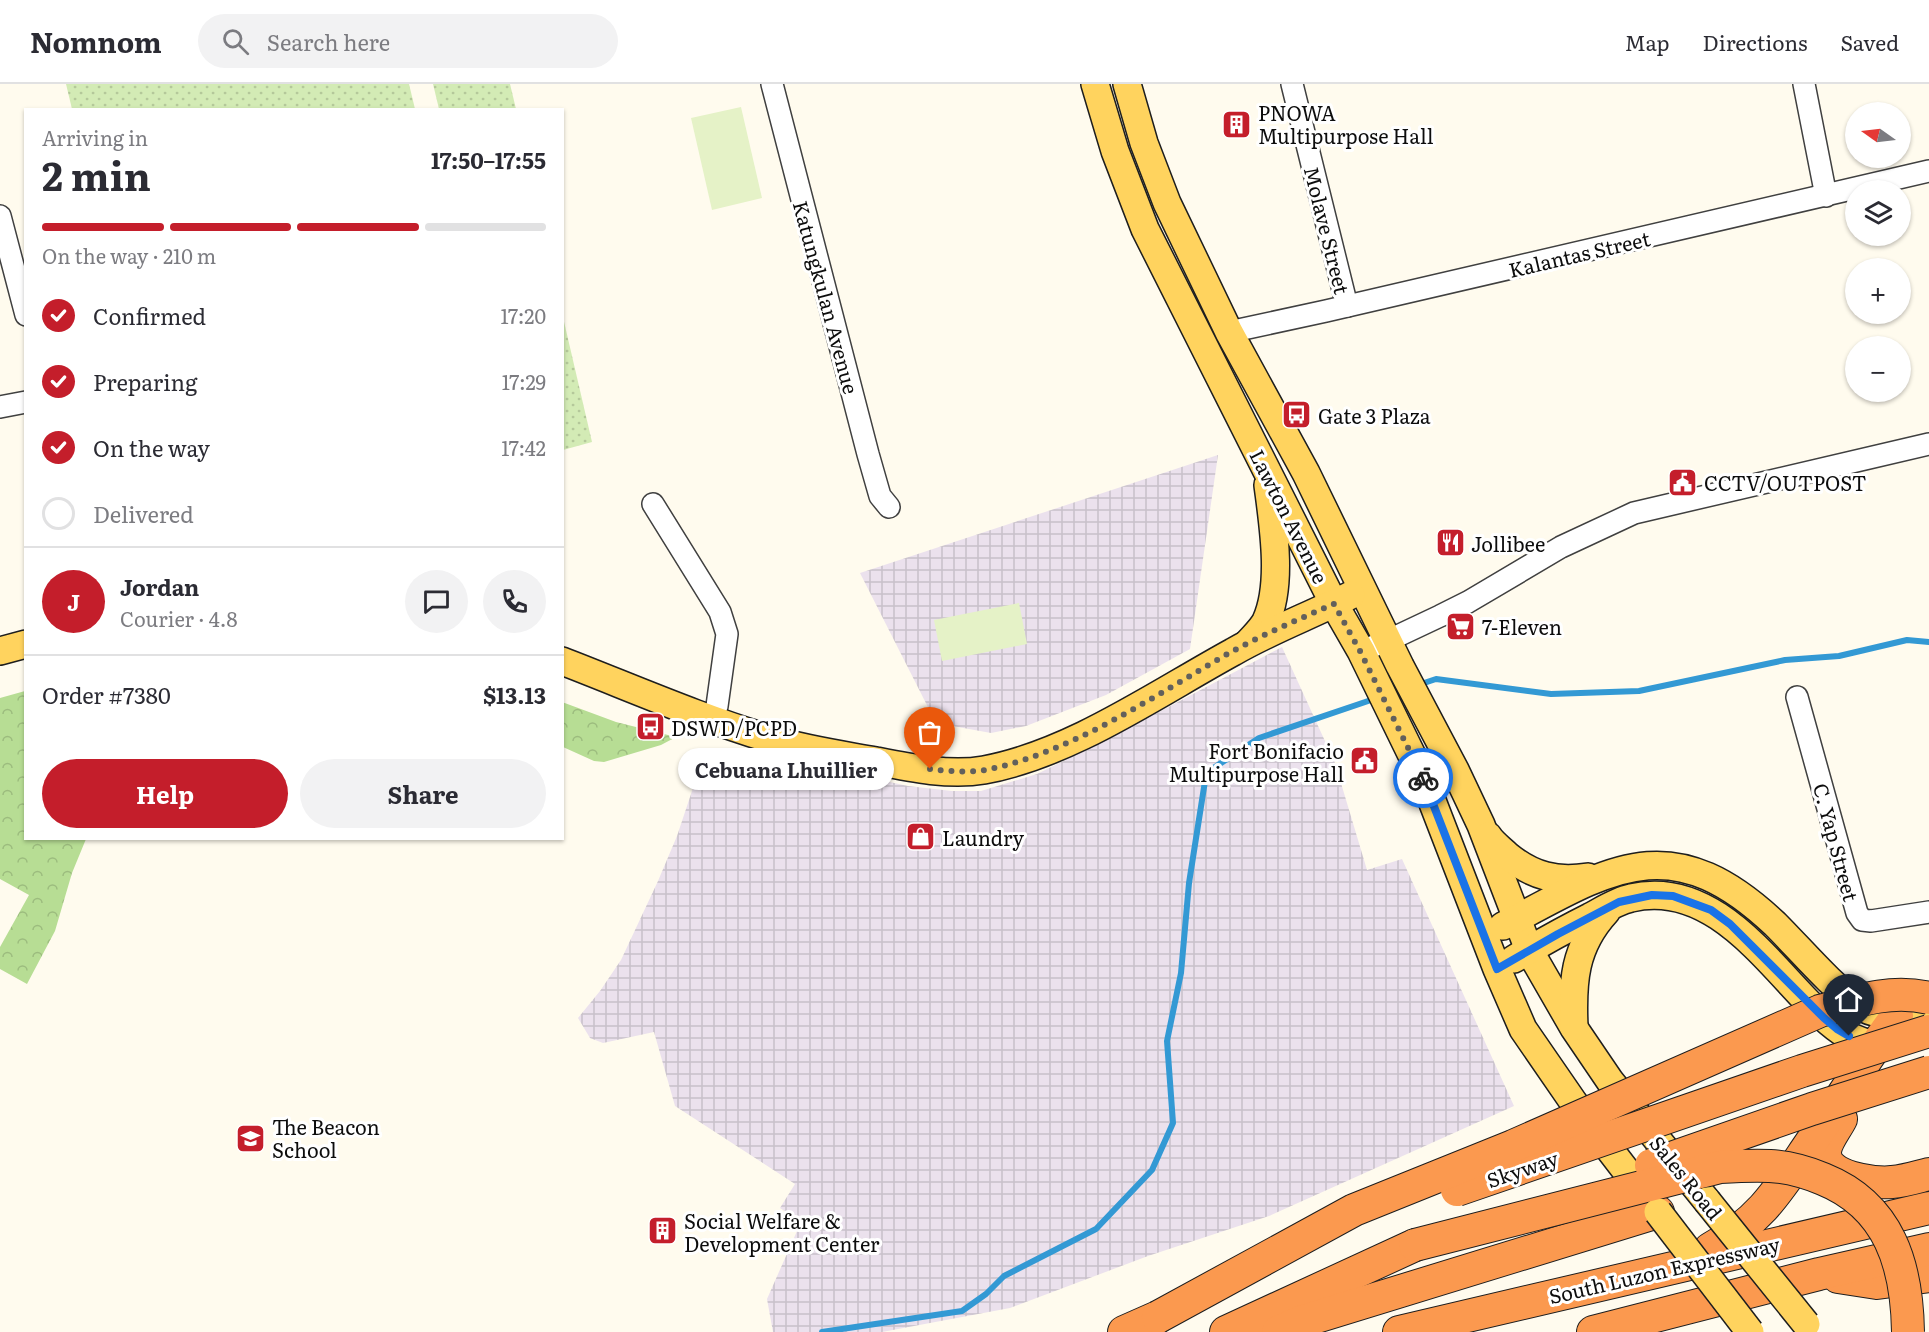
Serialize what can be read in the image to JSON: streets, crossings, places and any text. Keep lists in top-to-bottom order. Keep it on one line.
{"streets":{"highway":["Skyway","South Luzon Expressway"],"main road":["Lawton Avenue","Sales Road"],"street":["Molave Street","Kalantas Street","Katungkulan Avenue","C. Yap Street"]},"crossings":[["Molave Street","Kalantas Street"],["Kalantas Street","Lawton Avenue"],["Lawton Avenue","Sales Road"]],"places":{"building":["PNOWA Multipurpose Hall","Social Welfare & Development Center"],"bus stop":["Gate 3 Plaza","DSWD/PCPD"],"public building":["CCTV/OUTPOST","Fort Bonifacio Multipurpose Hall"],"restaurant":["Jollibee"],"supermarket":["7-Eleven"],"other":["Cebuana Lhuillier"],"shop":["Laundry"],"school or university":["The Beacon School"]},"north":"left","page":{"header":"Nomnom","search":"Search here","nav":["Map","Directions","Saved"],"map_buttons":["+","−"],"heading":["2 min","Arriving in","17:50–17:55"],"panel":["Jordan","Courier · 4.8","Order #7380","$13.13"],"bar":"On the way · 210 m","list":[["Confirmed","17:20"],["Preparing","17:29"],["On the way","17:42"],"Delivered"],"round":"J","buttons":["Help","Share"],"bubble":"Cebuana Lhuillier"}}
